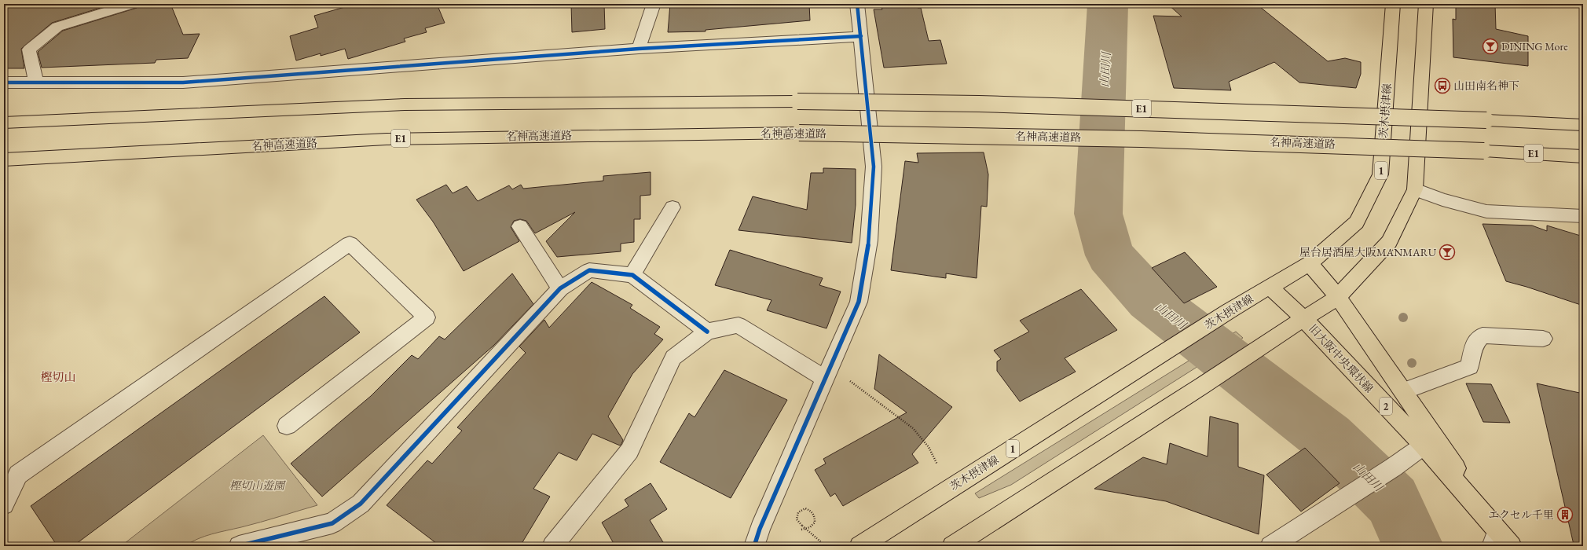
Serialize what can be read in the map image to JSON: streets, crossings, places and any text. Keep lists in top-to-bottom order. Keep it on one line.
{"streets":{"main road":["E1","茨木摂津線","名神高速道路","1","旧大阪中央環状線","2"]},"crossings":[["茨木摂津線","旧大阪中央環状線"]],"districts":["樫切山"],"water":["山田川"],"parks":["樫切山遊園"],"places":{"bar":["DINING More","屋台居酒屋大阪MANMARU"],"bus stop":["山田南名神下"],"building":["エクセル千里"]}}
